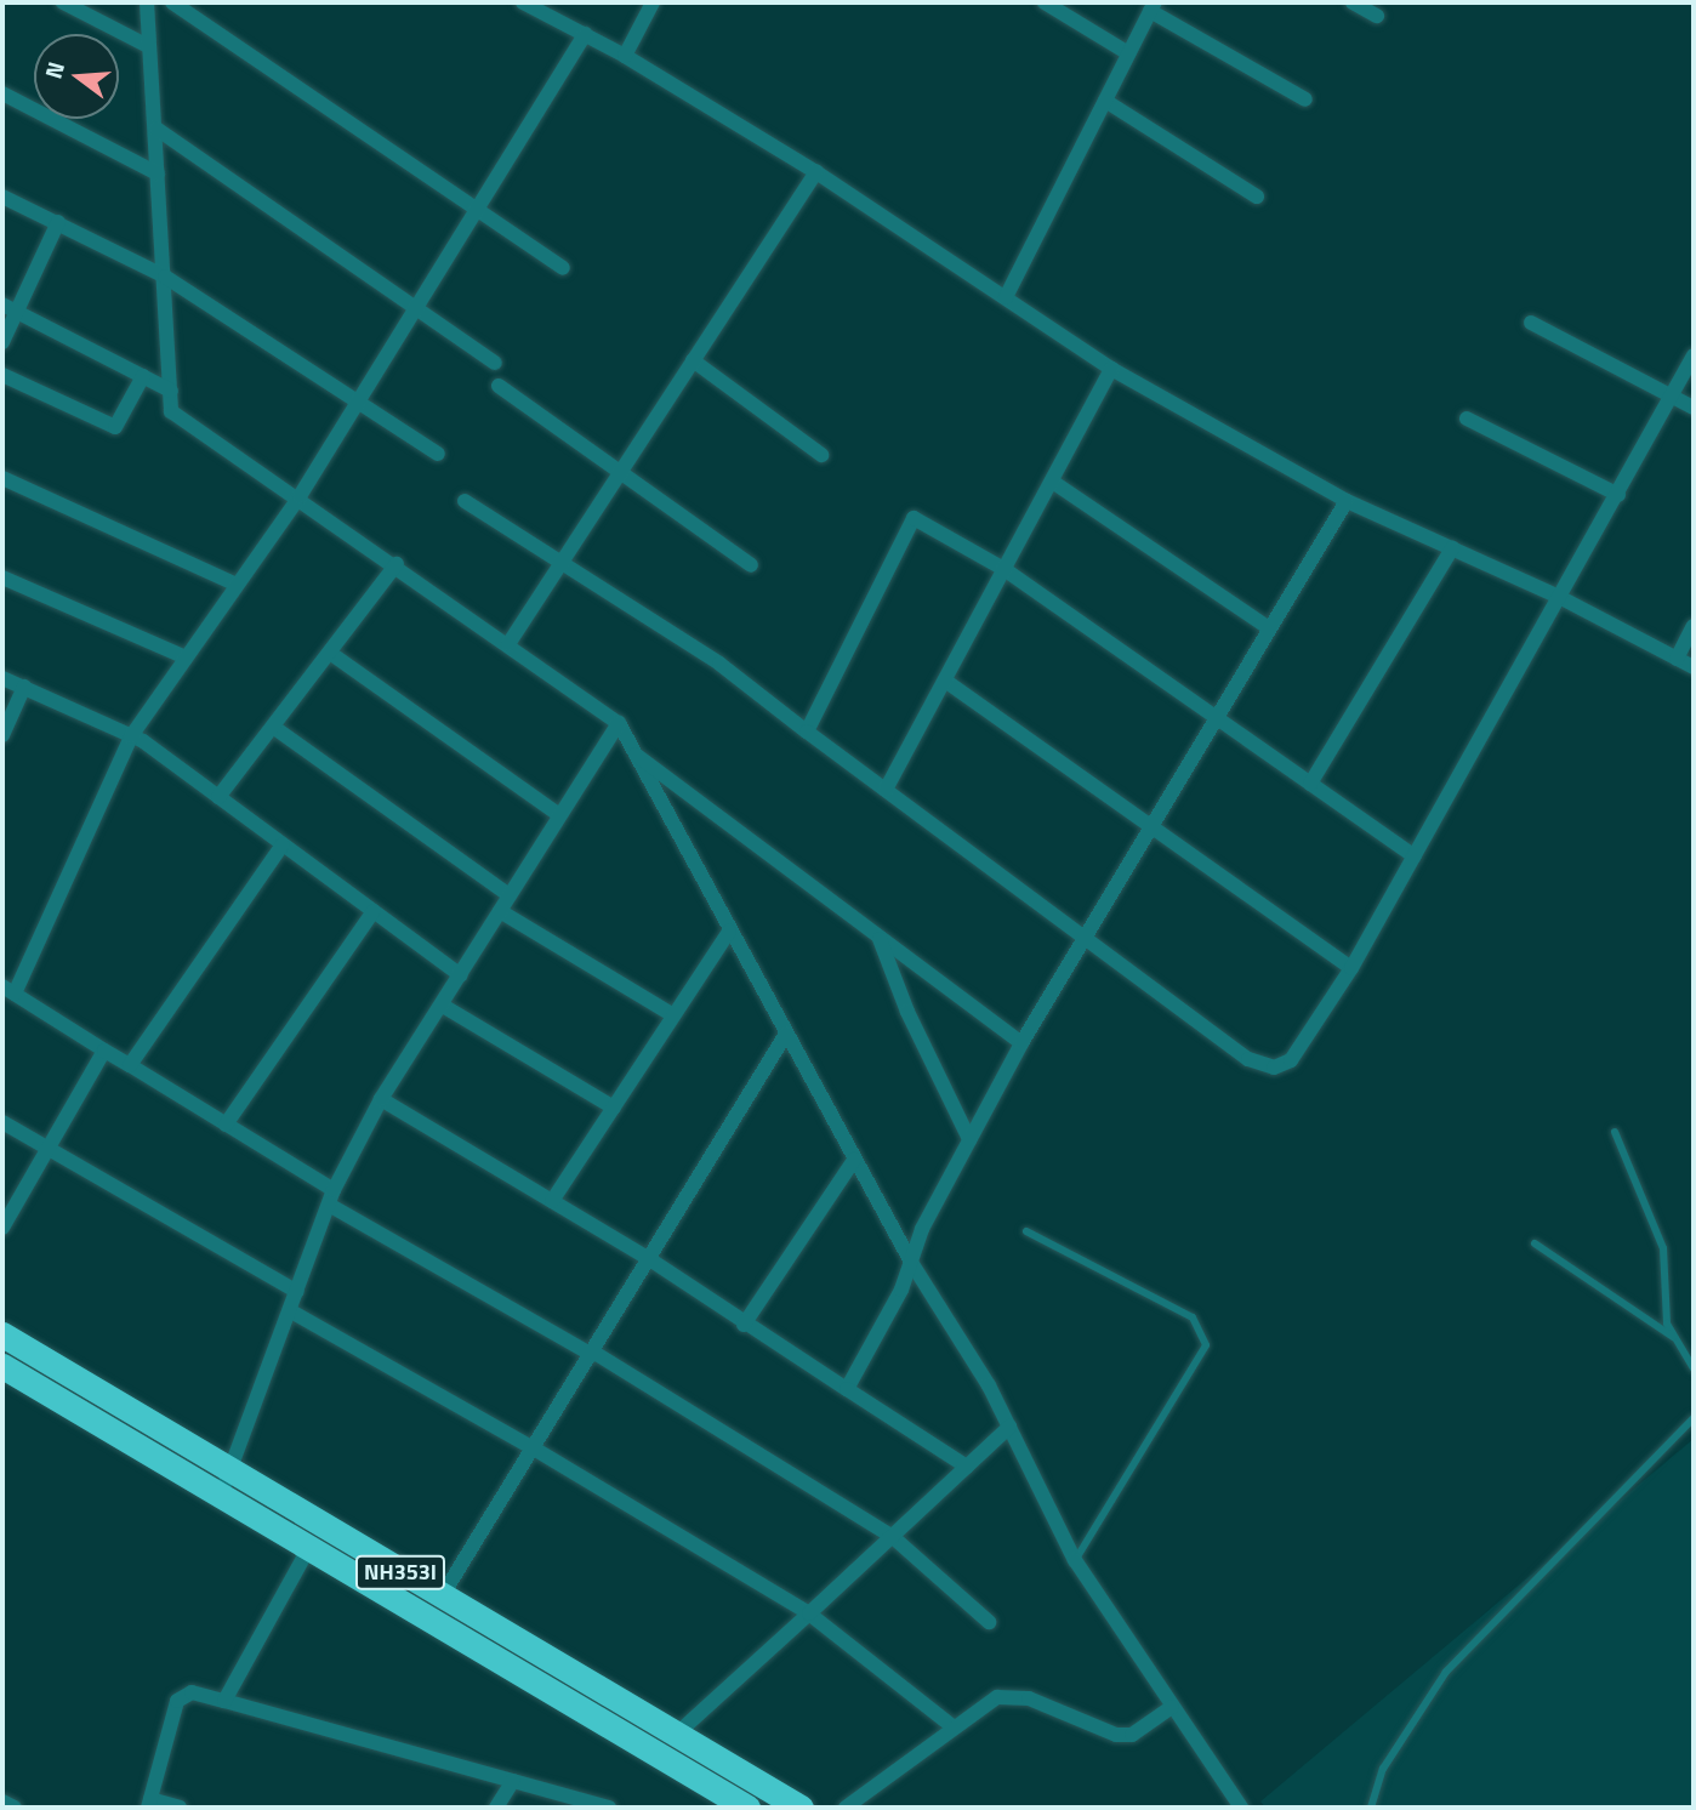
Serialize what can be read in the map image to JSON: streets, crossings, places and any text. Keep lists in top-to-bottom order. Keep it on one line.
{"streets":{"highway":["NH353I"]},"north":"left"}
